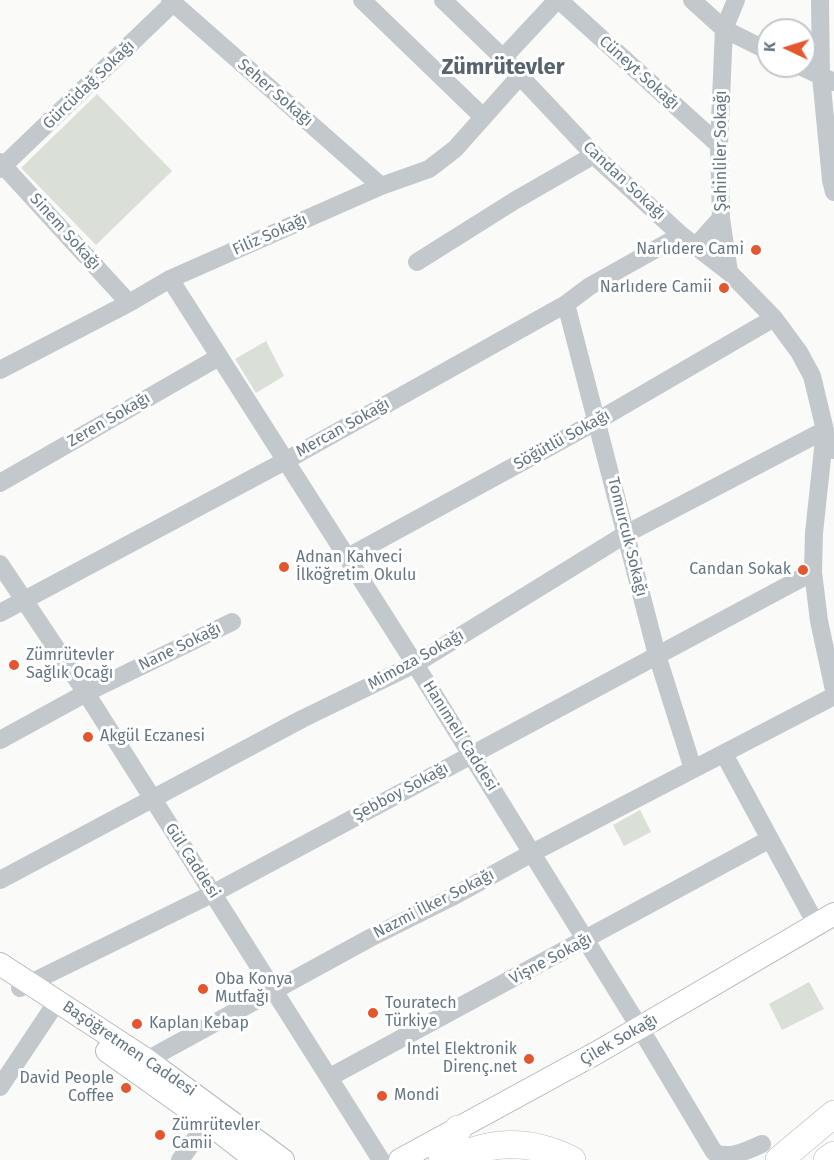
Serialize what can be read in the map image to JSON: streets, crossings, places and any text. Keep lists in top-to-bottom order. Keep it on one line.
{"streets":{"main road":["Çilek Sokağı","Başöğretmen Caddesi"],"street":["Cüneyt Sokağı","Gürcüdağ Sokağı","Seher Sokağı","Şahinliler Sokağı","Candan Sokağı","Sinem Sokağı","Filiz Sokağı","Zeren Sokağı","Mercan Sokağı","Söğütlü Sokağı","Tomurcuk Sokağı","Nane Sokağı","Mimoza Sokağı","Hanımeli Caddesi","Şebboy Sokağı","Gül Caddesi","Nazmi İlker Sokağı","Vişne Sokağı"]},"crossings":[["Cüneyt Sokağı","Şahinliler Sokağı"],["Gürcüdağ Sokağı","Seher Sokağı"],["Gürcüdağ Sokağı","Sinem Sokağı"],["Seher Sokağı","Filiz Sokağı"],["Şahinliler Sokağı","Candan Sokağı"],["Candan Sokağı","Filiz Sokağı"],["Candan Sokağı","Mercan Sokağı"],["Candan Sokağı","Söğütlü Sokağı"],["Candan Sokağı","Mimoza Sokağı"],["Candan Sokağı","Şebboy Sokağı"],["Sinem Sokağı","Filiz Sokağı"],["Filiz Sokağı","Hanımeli Caddesi"],["Zeren Sokağı","Hanımeli Caddesi"],["Mercan Sokağı","Tomurcuk Sokağı"],["Mercan Sokağı","Hanımeli Caddesi"],["Mercan Sokağı","Gül Caddesi"],["Söğütlü Sokağı","Tomurcuk Sokağı"],["Söğütlü Sokağı","Hanımeli Caddesi"],["Tomurcuk Sokağı","Mimoza Sokağı"],["Tomurcuk Sokağı","Şebboy Sokağı"],["Tomurcuk Sokağı","Nazmi İlker Sokağı"],["Nane Sokağı","Gül Caddesi"],["Mimoza Sokağı","Hanımeli Caddesi"],["Mimoza Sokağı","Gül Caddesi"],["Hanımeli Caddesi","Şebboy Sokağı"],["Hanımeli Caddesi","Nazmi İlker Sokağı"],["Hanımeli Caddesi","Vişne Sokağı"],["Hanımeli Caddesi","Çilek Sokağı"],["Şebboy Sokağı","Gül Caddesi"],["Şebboy Sokağı","Başöğretmen Caddesi"],["Gül Caddesi","Nazmi İlker Sokağı"],["Gül Caddesi","Vişne Sokağı"],["Nazmi İlker Sokağı","Başöğretmen Caddesi"]],"districts":["Zümrütevler"],"places":["Narlıdere Cami","Narlıdere Camii","Adnan Kahveci İlköğretim Okulu","Candan Sokak","Zümrütevler Sağlık Ocağı","Akgül Eczanesi","Oba Konya Mutfağı","Touratech Türkiye","Kaplan Kebap","Intel Elektronik Direnç.net","David People Coffee","Mondi","Zümrütevler Camii"],"north":"left"}
